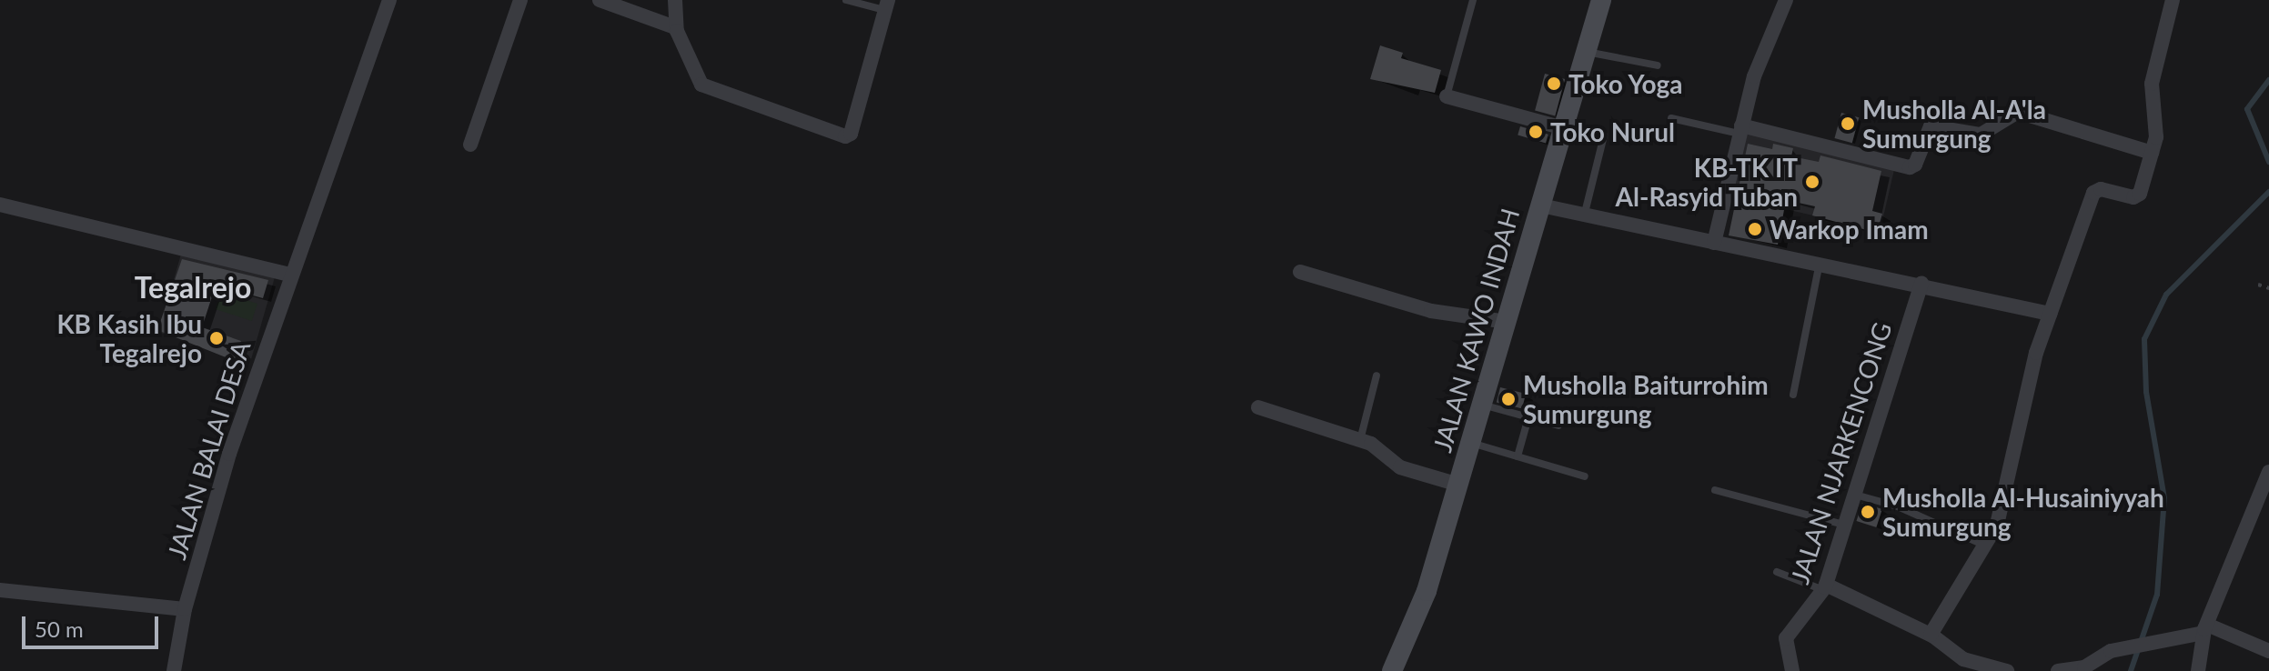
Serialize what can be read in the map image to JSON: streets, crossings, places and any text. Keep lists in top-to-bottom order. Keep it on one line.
{"streets":{"street":["JALAN KAWO INDAH","JALAN BALAI DESA","JALAN NJARKENCONG"]},"districts":["Tegalrejo"],"places":["Toko Yoga","Musholla Al-A'la Sumurgung","Toko Nurul","KB-TK IT Al-Rasyid Tuban","Warkop Imam","KB Kasih Ibu Tegalrejo","Musholla Baiturrohim Sumurgung","Musholla Al-Husainiyyah Sumurgung"],"scale_bar":"50 m"}
